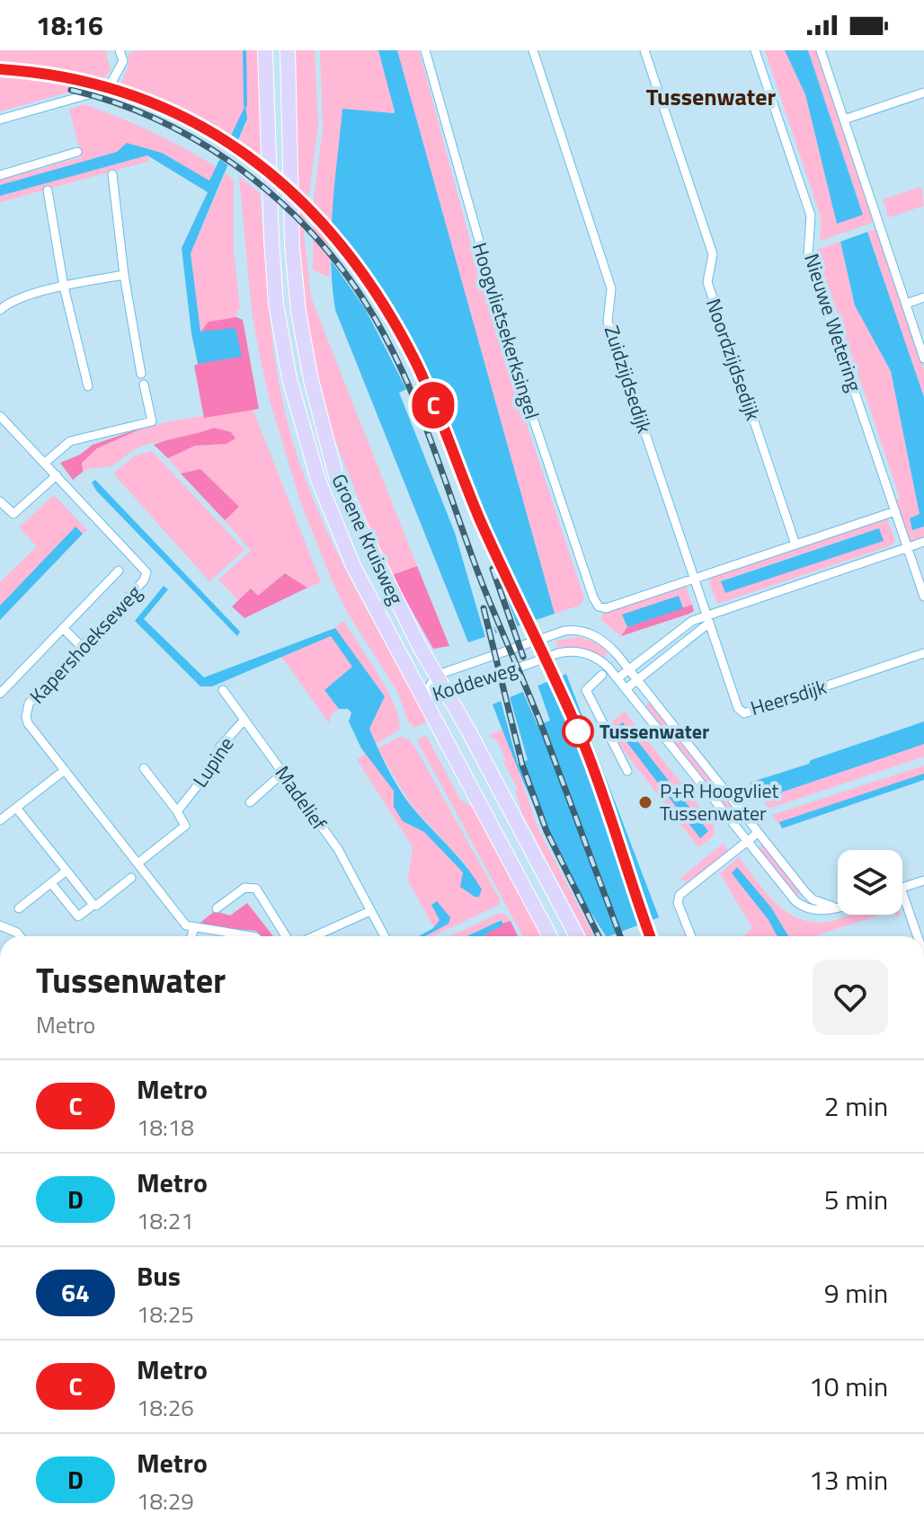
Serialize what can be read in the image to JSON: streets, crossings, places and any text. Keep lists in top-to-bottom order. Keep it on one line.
{"streets":{"main road":["Groene Kruisweg"],"street":["Nieuwe Wetering","Hoogvlietsekerksingel","Noordzijdsedijk","Zuidzijdsedijk","Kapershoekseweg","Koddeweg","Heersdijk","Lupine","Madelief"]},"crossings":[["Hoogvlietsekerksingel","Zuidzijdsedijk"],["Zuidzijdsedijk","Heersdijk"],["Groene Kruisweg","Koddeweg"],["Kapershoekseweg","Lupine"],["Lupine","Madelief"]],"districts":["Tussenwater"],"places":["Tussenwater","P+R Hoogvliet Tussenwater"],"lines":["metro line C"],"page":{"status":"18:16","on_map":"C","heading":["Tussenwater","Metro"],"list":[{"mark":"C","name":"Metro","note":"18:18","value":"2 min"},{"mark":"D","name":"Metro","note":"18:21","value":"5 min"},{"mark":"64","name":"Bus","note":"18:25","value":"9 min"},{"mark":"C","name":"Metro","note":"18:26","value":"10 min"},{"mark":"D","name":"Metro","note":"18:29","value":"13 min"}]}}
